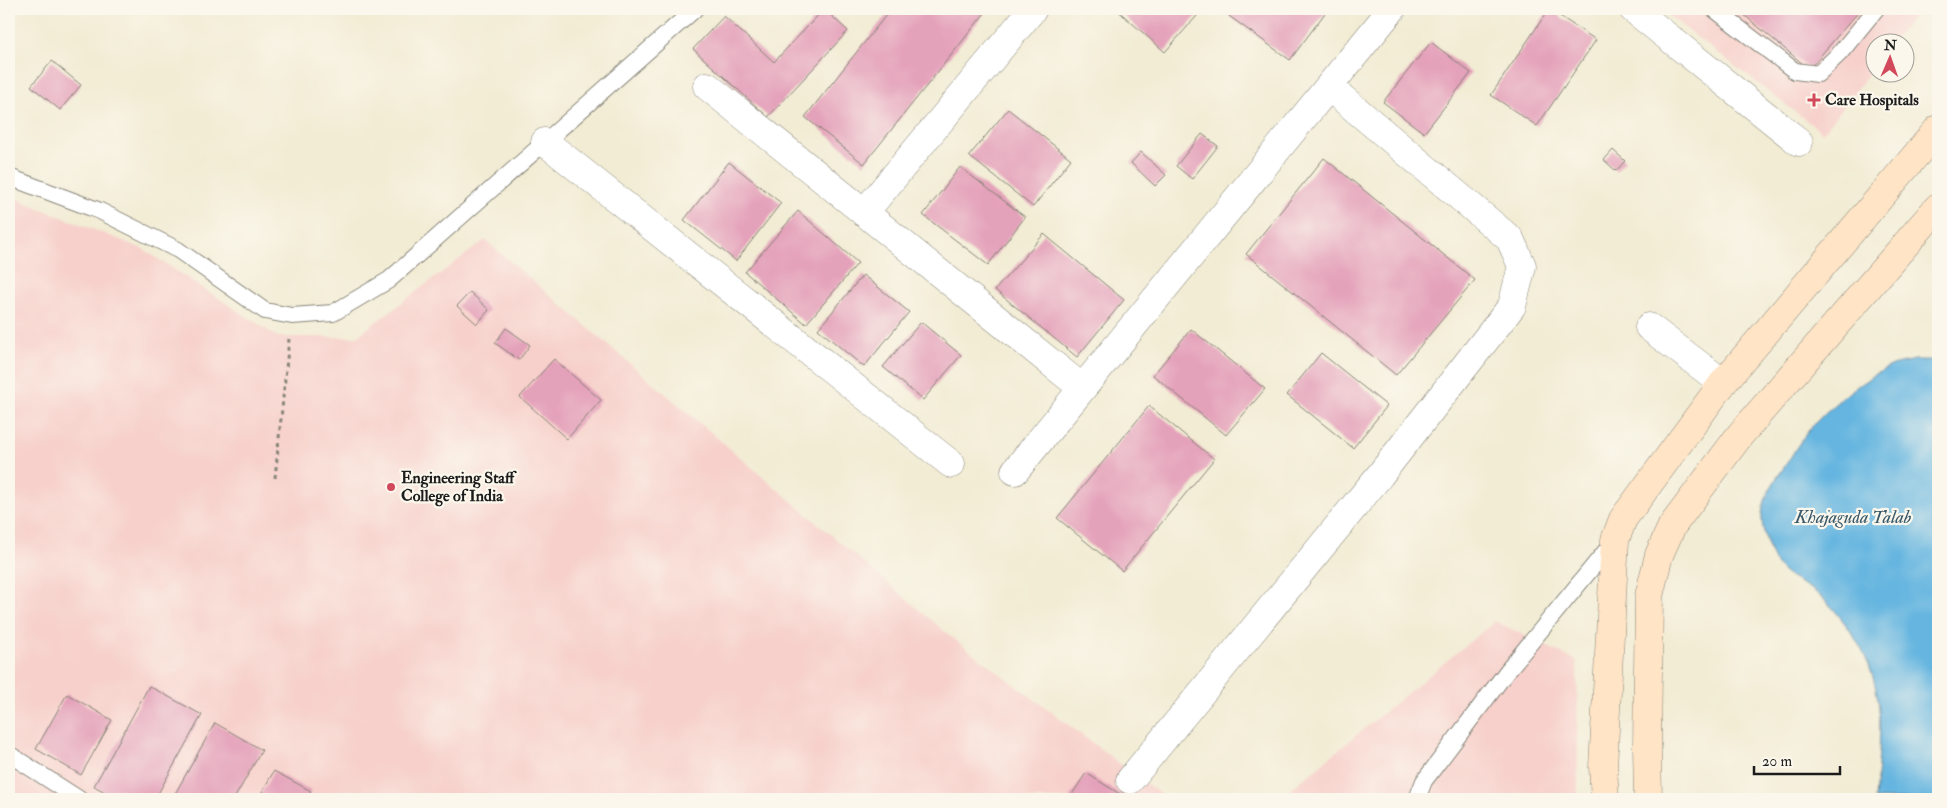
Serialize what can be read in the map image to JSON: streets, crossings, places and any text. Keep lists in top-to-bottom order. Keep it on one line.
{"water":["Khajaguda Talab"],"places":{"health":["Care Hospitals"],"other":["Engineering Staff College of India"]},"scale_bar":"20 m","north":"top"}
